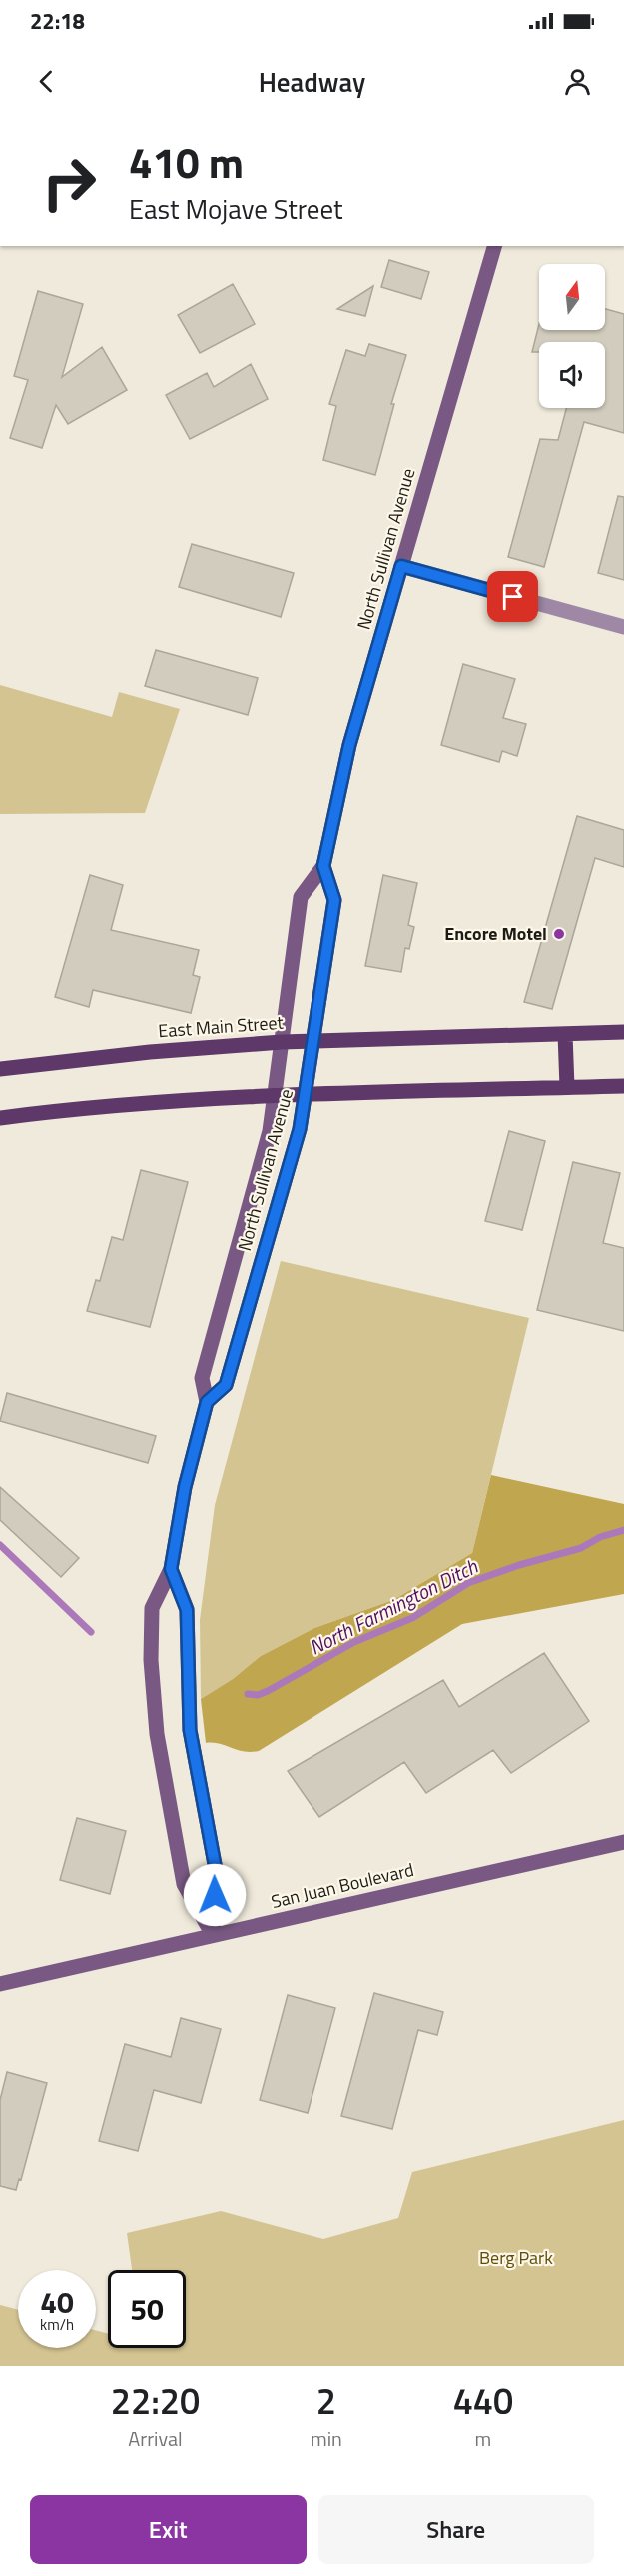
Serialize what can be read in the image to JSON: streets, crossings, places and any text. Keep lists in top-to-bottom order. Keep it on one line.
{"streets":{"main road":["North Sullivan Avenue","East Main Street","San Juan Boulevard"]},"crossings":[["North Sullivan Avenue","East Main Street"],["North Sullivan Avenue","San Juan Boulevard"]],"water":["North Farmington Ditch"],"parks":["Berg Park"],"places":["Encore Motel"],"north":"top","page":{"status":"22:18","header":"Headway","turn":["410 m","East Mojave Street"],"speed":"40 km/h","limit":"50","eta":["22:20","Arrival","2","min","440","m"],"buttons":["Exit","Share"]}}
